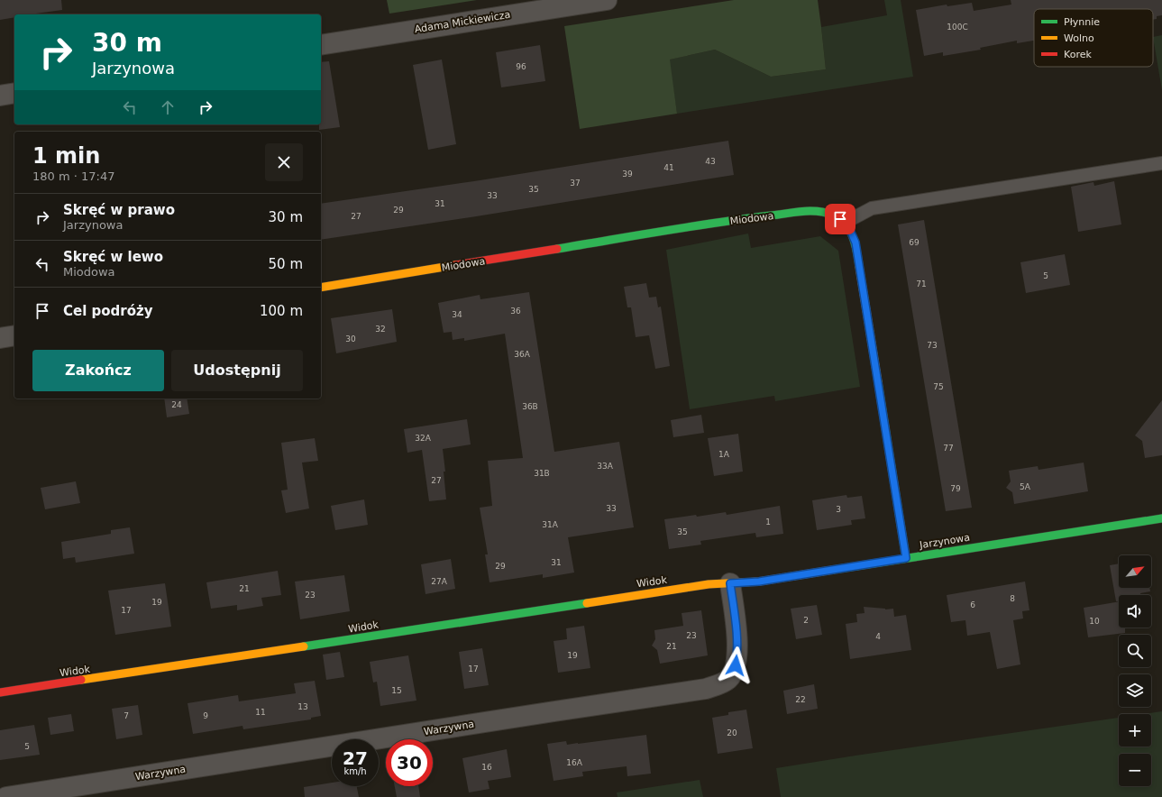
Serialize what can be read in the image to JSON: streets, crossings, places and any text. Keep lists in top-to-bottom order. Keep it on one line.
{"streets":{"street":["Adama Mickiewicza","Miodowa","Jarzynowa","Widok","Warzywna"]},"crossings":[["Miodowa","Jarzynowa"],["Jarzynowa","Widok"],["Jarzynowa","Warzywna"],["Widok","Warzywna"]],"house_numbers":["100C","96","43","41","39","37","35","33","31","29","27","69","5","71","36","34","32","30","73","36A","75","24","36B","32A","77","1A","33A","31B","27","5A","79","33","3","1","31A","35","31","29","27A","21","23","8","19","6","17","2","10","23","4","21","19","17","15","22","13","11","7","9","20","5","16A","16"],"legend":["Płynnie","Wolno","Korek"],"north":"top right","page":{"turn":["30 m","Jarzynowa"],"heading":["1 min","180 m · 17:47"],"list":[{"name":"Skręć w prawo","note":"Jarzynowa","value":"30 m"},{"name":"Skręć w lewo","note":"Miodowa","value":"50 m"},{"name":"Cel podróży","value":"100 m"}],"buttons":["Zakończ","Udostępnij"],"map_buttons":["+","−"],"speed":"27 km/h","limit":"30"}}
